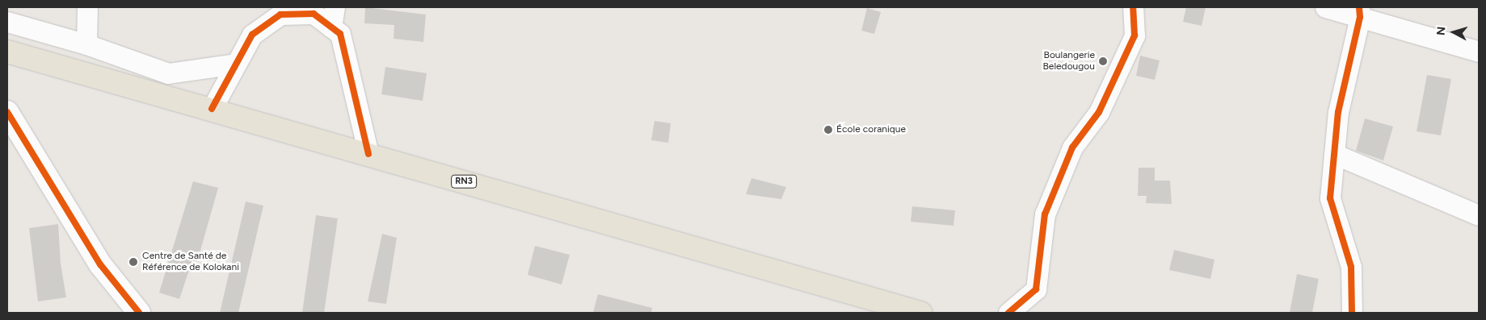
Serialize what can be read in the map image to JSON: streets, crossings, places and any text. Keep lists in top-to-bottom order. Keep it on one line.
{"streets":{"highway":["RN3"]},"places":["Boulangerie Beledougou","École coranique","Centre de Santé de Référence de Kolokani"],"north":"left"}
